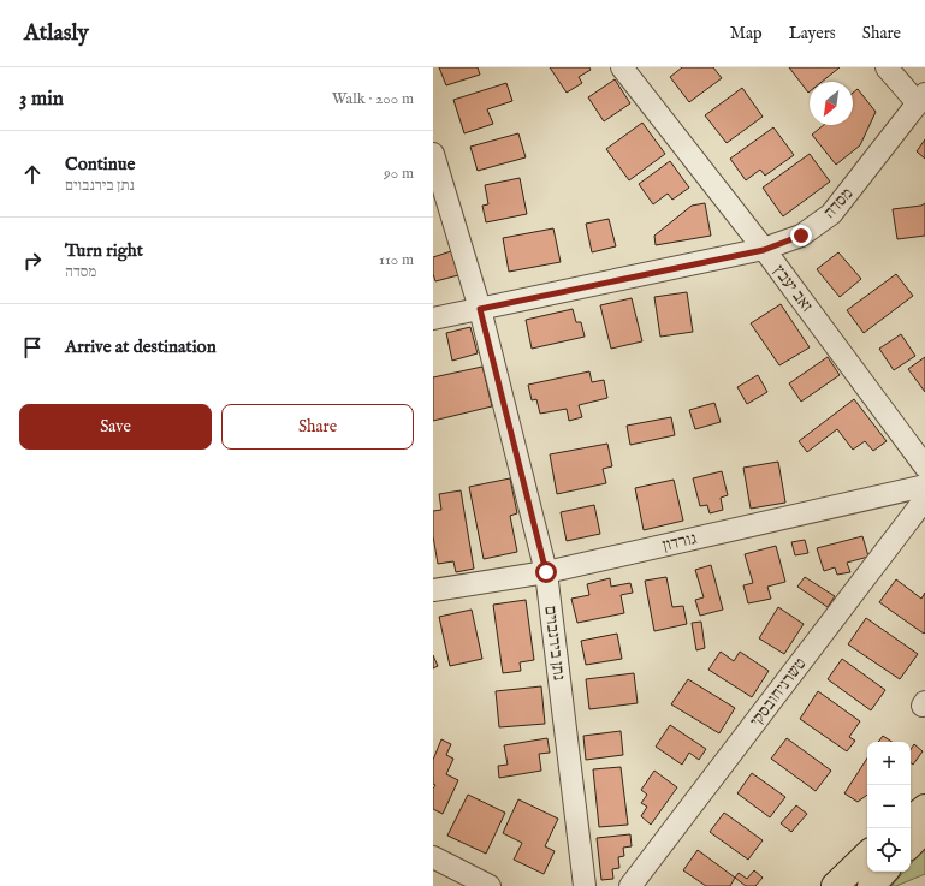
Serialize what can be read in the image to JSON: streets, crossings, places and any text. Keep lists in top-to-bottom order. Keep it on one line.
{"streets":{"street":["מסדה","זאב יעבץ","גורדון","נתן בירנבוים","טשרניחובסקי"]},"crossings":[["מסדה","זאב יעבץ"],["מסדה","נתן בירנבוים"],["גורדון","נתן בירנבוים"]],"north":"bottom left","page":{"header":"Atlasly","nav":["Map","Layers","Share"],"heading":["3 min","Walk · 200 m"],"list":[["Continue","נתן בירנבוים","90 m"],["Turn right","מסדה","110 m"],"Arrive at destination"],"buttons":["Save","Share"],"map_buttons":["+","−"]}}
